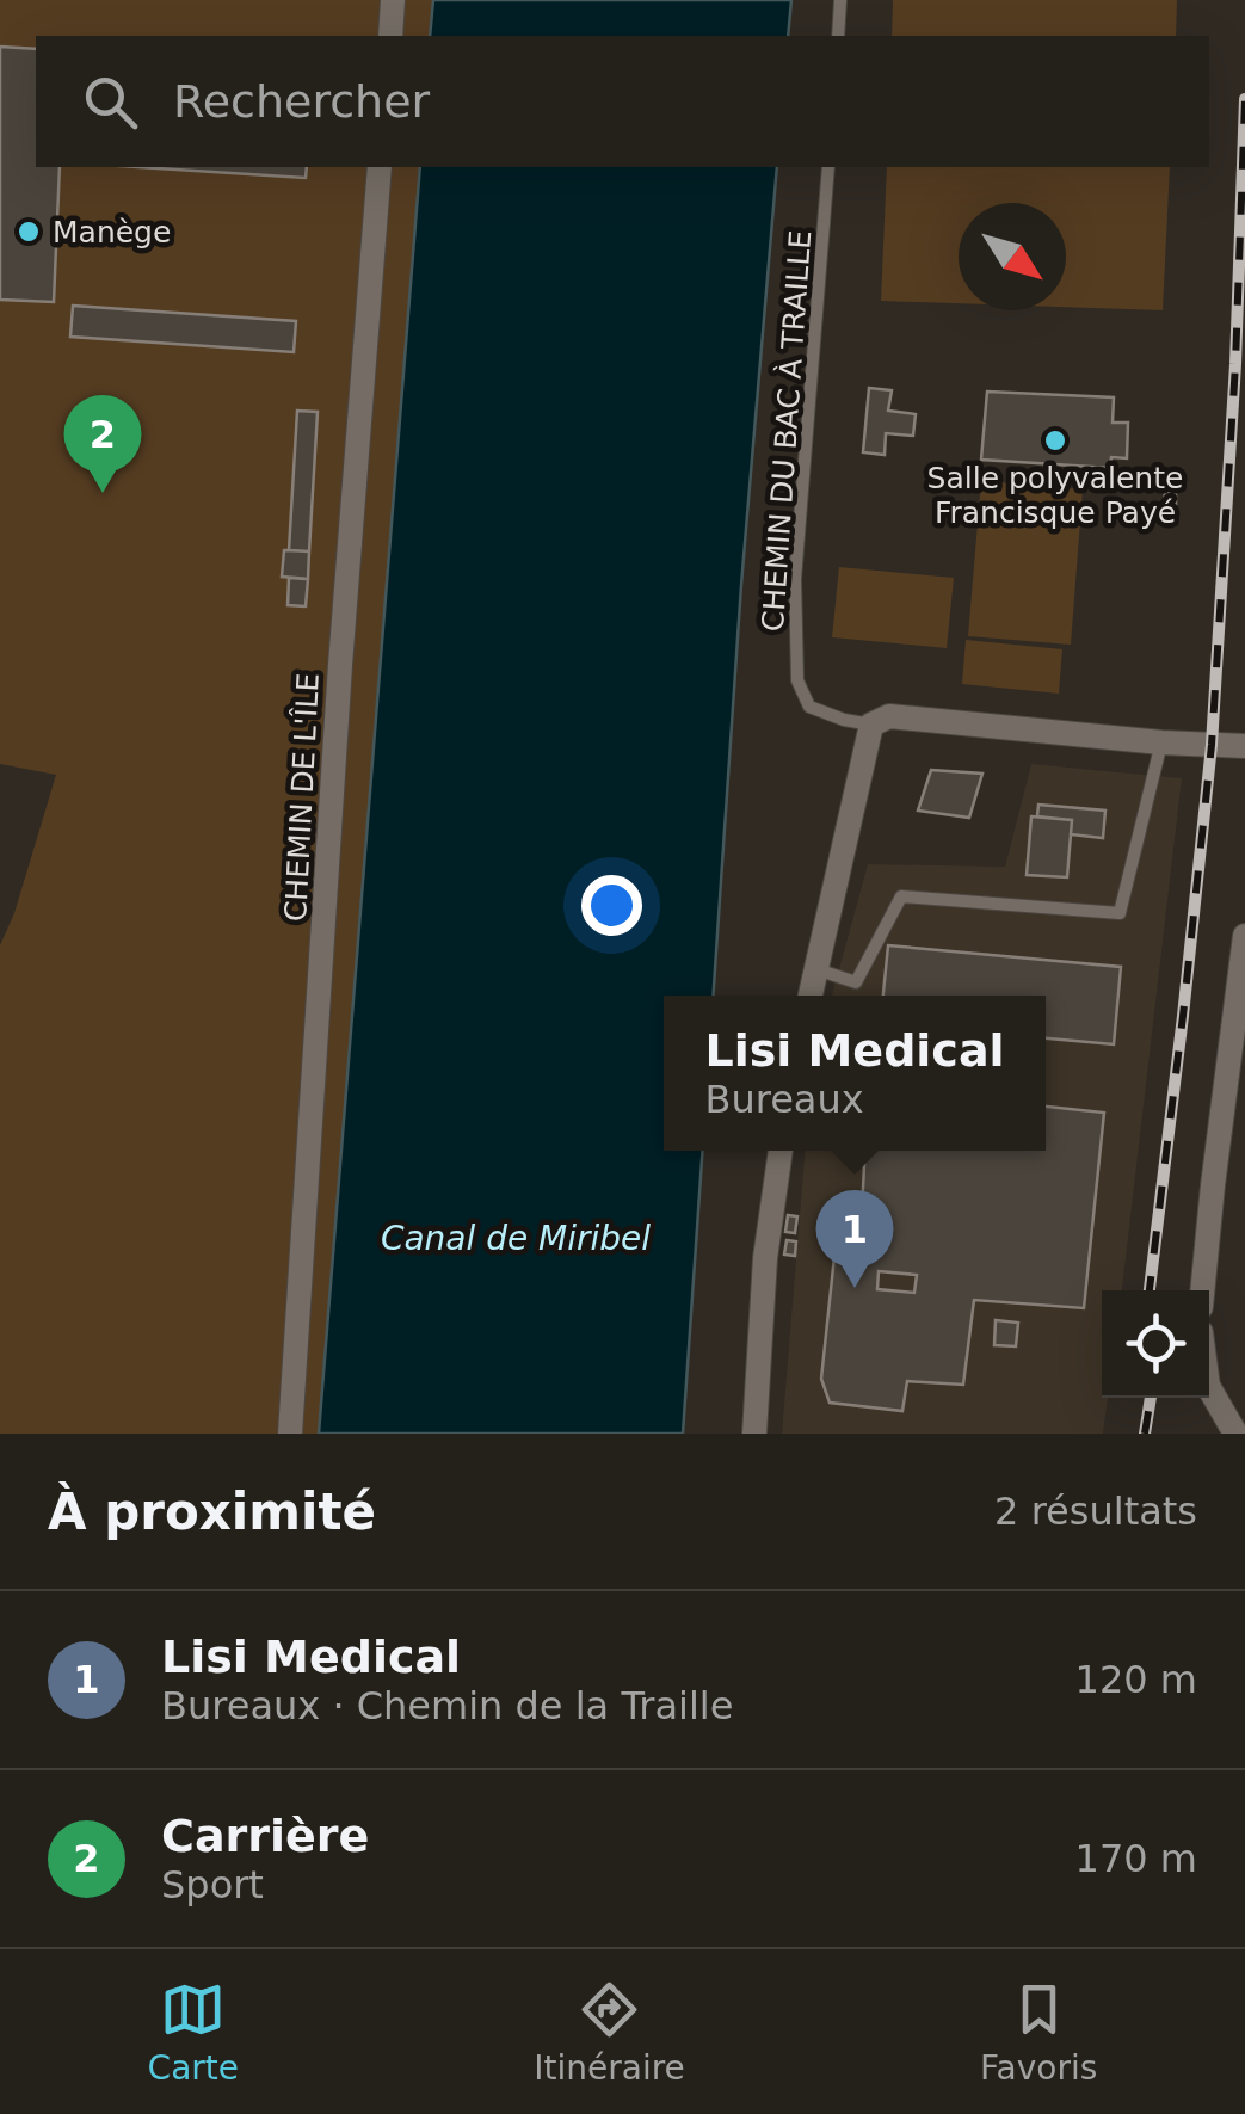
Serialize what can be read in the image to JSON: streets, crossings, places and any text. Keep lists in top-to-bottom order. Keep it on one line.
{"streets":{"street":["CHEMIN DE L'ÎLE"],"lane":["CHEMIN DU BAC À TRAILLE"]},"water":["Canal de Miribel"],"places":["Manège","Salle polyvalente Francisque Payé"],"north":"bottom right","page":{"search":"Rechercher","pins":["2","1"],"popup":["Lisi Medical","Bureaux"],"heading":["À proximité","2 résultats"],"list":[{"mark":"1","name":"Lisi Medical","note":"Bureaux · Chemin de la Traille","value":"120 m"},{"mark":"2","name":"Carrière","note":"Sport","value":"170 m"}],"nav":["Carte","Itinéraire","Favoris"]}}
